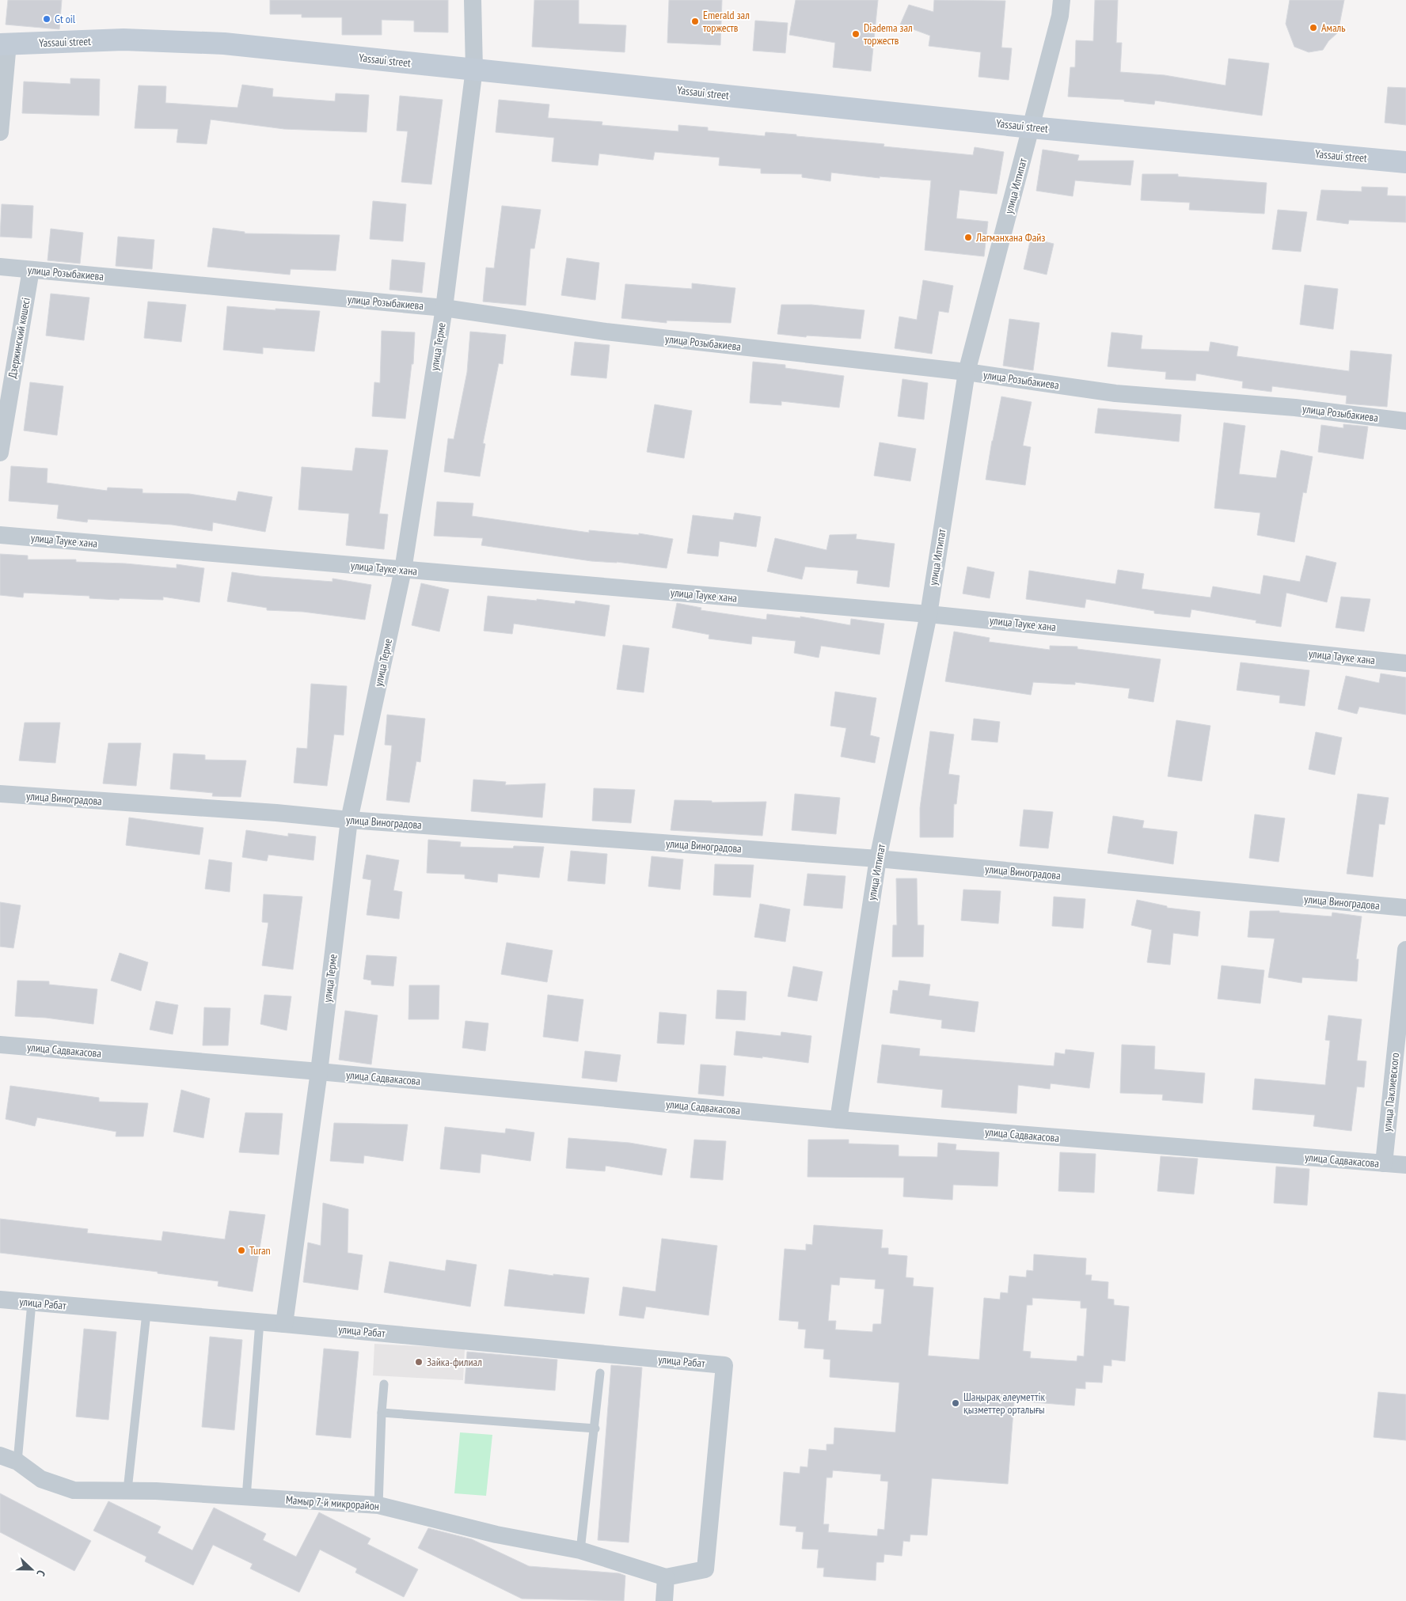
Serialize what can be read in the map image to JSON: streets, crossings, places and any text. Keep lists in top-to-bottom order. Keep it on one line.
{"streets":{"main road":["Yassaui street"],"street":["улица Илтипат","улица Розыбакиева","Дзержинский көшесі","улица Терме","улица Тауке хана","улица Виноградова","улица Садвакасова","улица Паклиевского","улица Рабат","Мамыр 7-й микрорайон"]},"crossings":[["Yassaui street","улица Илтипат"],["Yassaui street","улица Терме"],["улица Илтипат","улица Розыбакиева"],["улица Илтипат","улица Тауке хана"],["улица Илтипат","улица Виноградова"],["улица Илтипат","улица Садвакасова"],["улица Розыбакиева","Дзержинский көшесі"],["улица Розыбакиева","улица Терме"],["улица Терме","улица Тауке хана"],["улица Терме","улица Виноградова"],["улица Терме","улица Садвакасова"],["улица Терме","улица Рабат"],["улица Садвакасова","улица Паклиевского"],["улица Рабат","Мамыр 7-й микрорайон"]],"places":["Gt oil","Emerald зал торжеств","Амаль","Diadema зал торжеств","Лагманхана Файз","Turan","Зайка-филиал","Шаңырақ әлеуметтік қызметтер орталығы"],"north":"right"}
